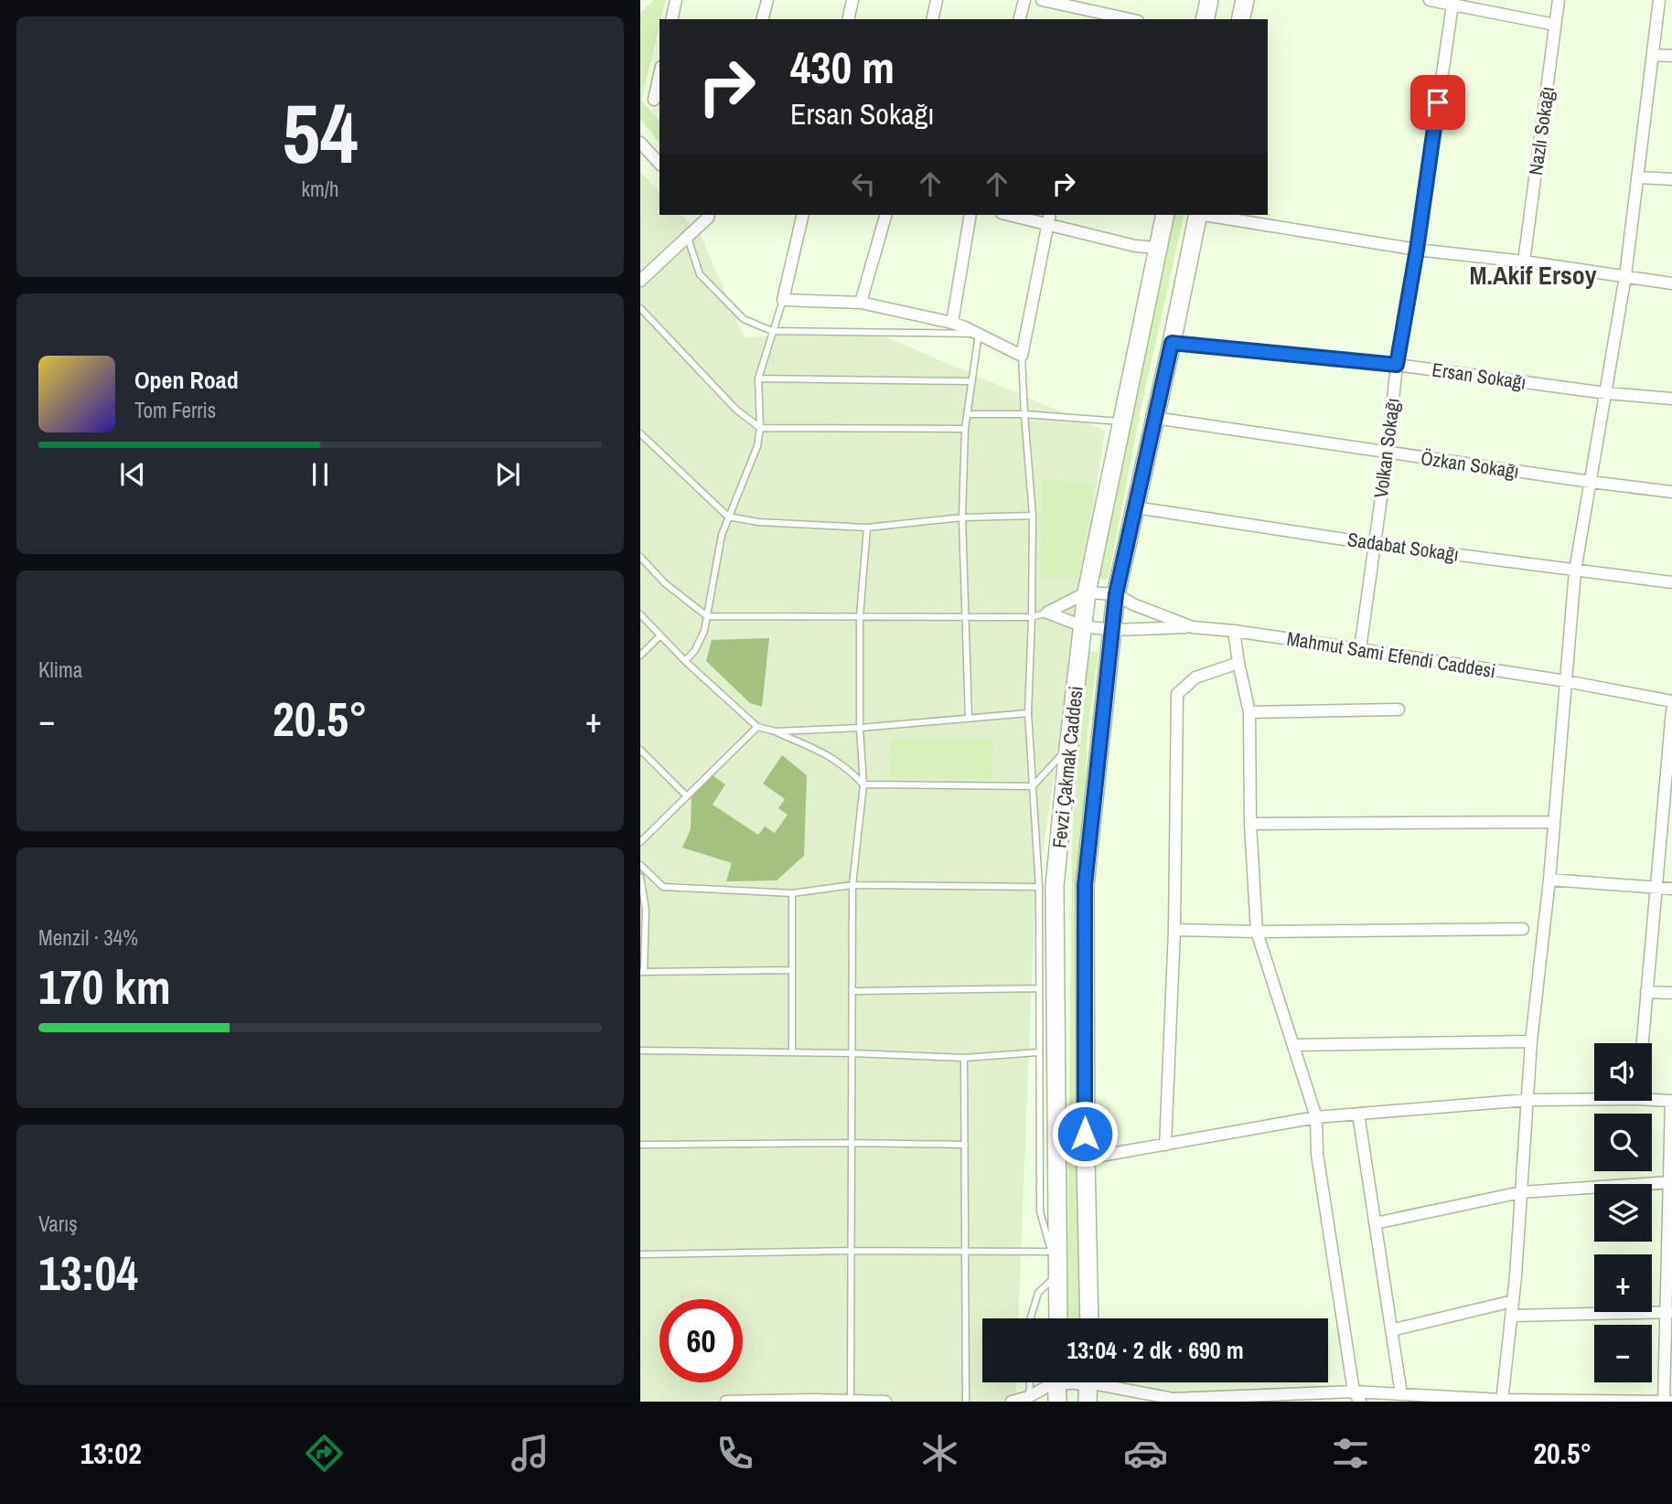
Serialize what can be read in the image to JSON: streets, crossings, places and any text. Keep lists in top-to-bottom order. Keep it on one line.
{"streets":{"main road":["Fevzi Çakmak Caddesi"],"street":["Nazlı Sokağı","Ersan Sokağı","Volkan Sokağı","Özkan Sokağı","Sadabat Sokağı","Mahmut Sami Efendi Caddesi"]},"crossings":[["Ersan Sokağı","Volkan Sokağı"],["Ersan Sokağı","Fevzi Çakmak Caddesi"],["Volkan Sokağı","Özkan Sokağı"],["Volkan Sokağı","Sadabat Sokağı"],["Volkan Sokağı","Mahmut Sami Efendi Caddesi"],["Özkan Sokağı","Fevzi Çakmak Caddesi"],["Sadabat Sokağı","Fevzi Çakmak Caddesi"],["Mahmut Sami Efendi Caddesi","Fevzi Çakmak Caddesi"]],"districts":["M.Akif Ersoy"],"page":{"tile":[["54","km/h"],"Klima",["Menzil · 34%","170 km"],["Varış","13:04"]],"turn":["430 m","Ersan Sokağı"],"song":["Open Road","Tom Ferris"],"heat":["−","20.5°","+"],"map_buttons":["+","−"],"limit":"60","trip":"13:04 · 2 dk · 690 m","tabs":["13:02","20.5°"]}}
